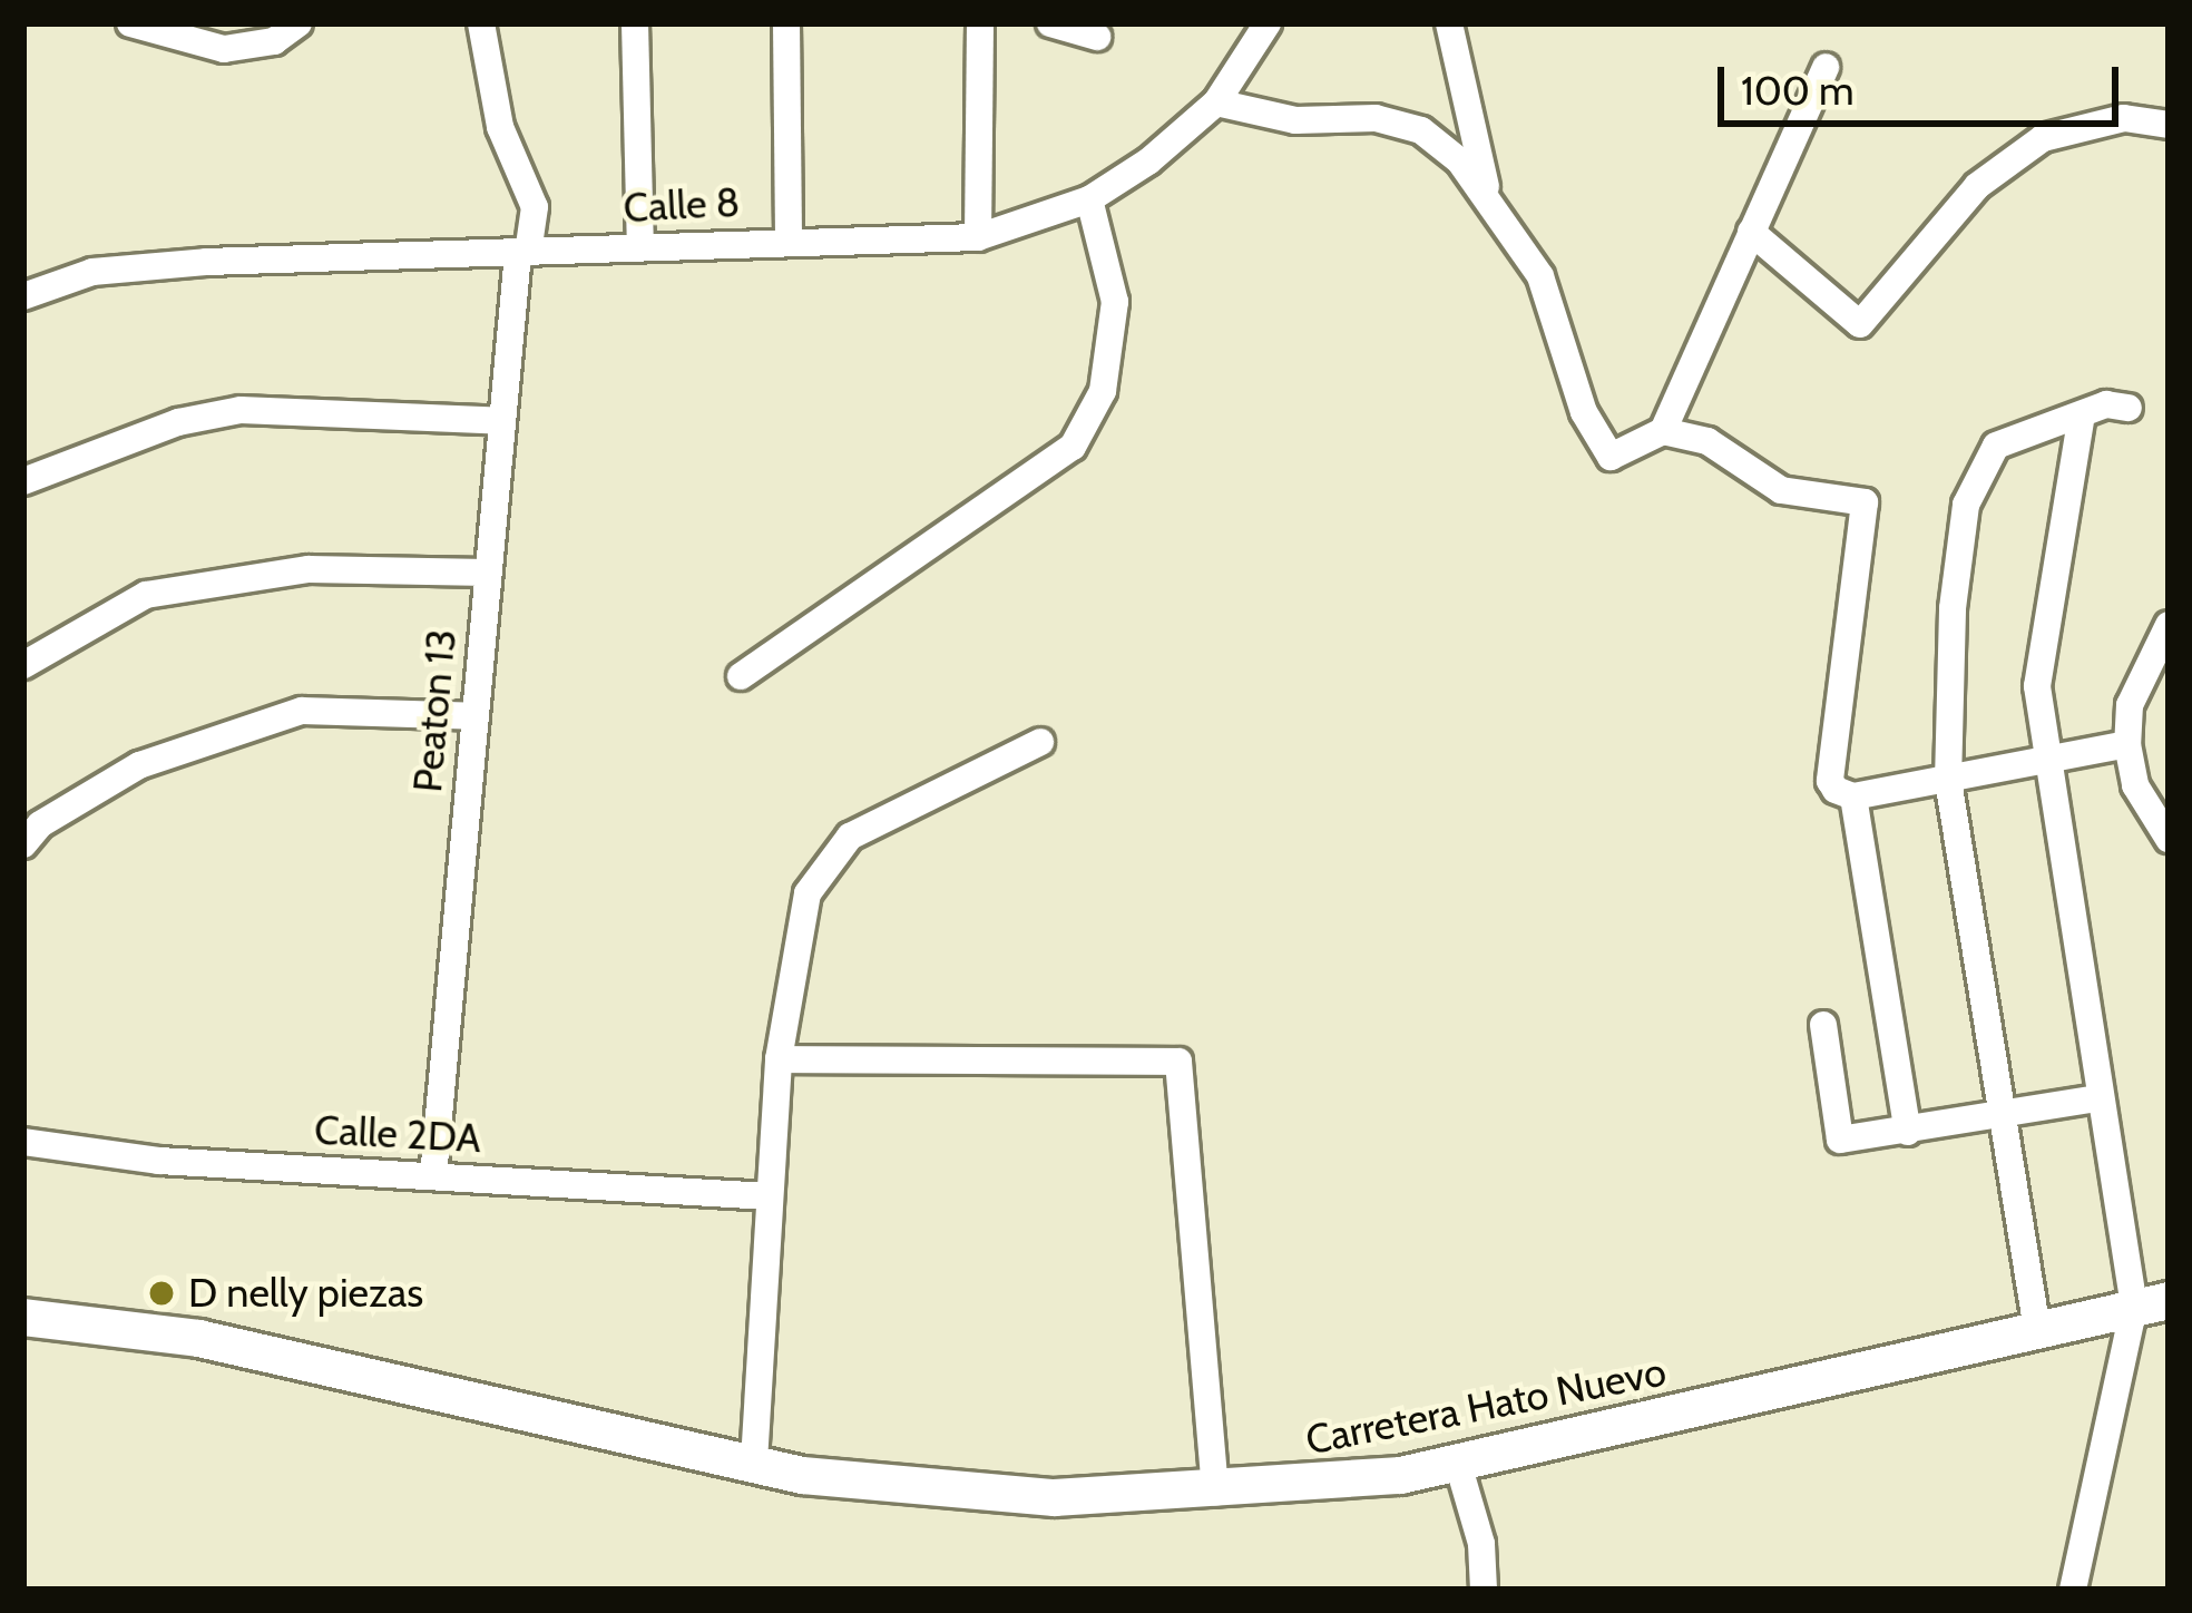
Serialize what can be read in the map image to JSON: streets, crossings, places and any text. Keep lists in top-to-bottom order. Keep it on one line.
{"streets":{"main road":["Carretera Hato Nuevo"],"street":["Calle 8","Peaton 13","Calle 2DA"]},"crossings":[["Calle 8","Peaton 13"],["Peaton 13","Calle 2DA"]],"places":["D nelly piezas"],"scale_bar":"100 m"}
